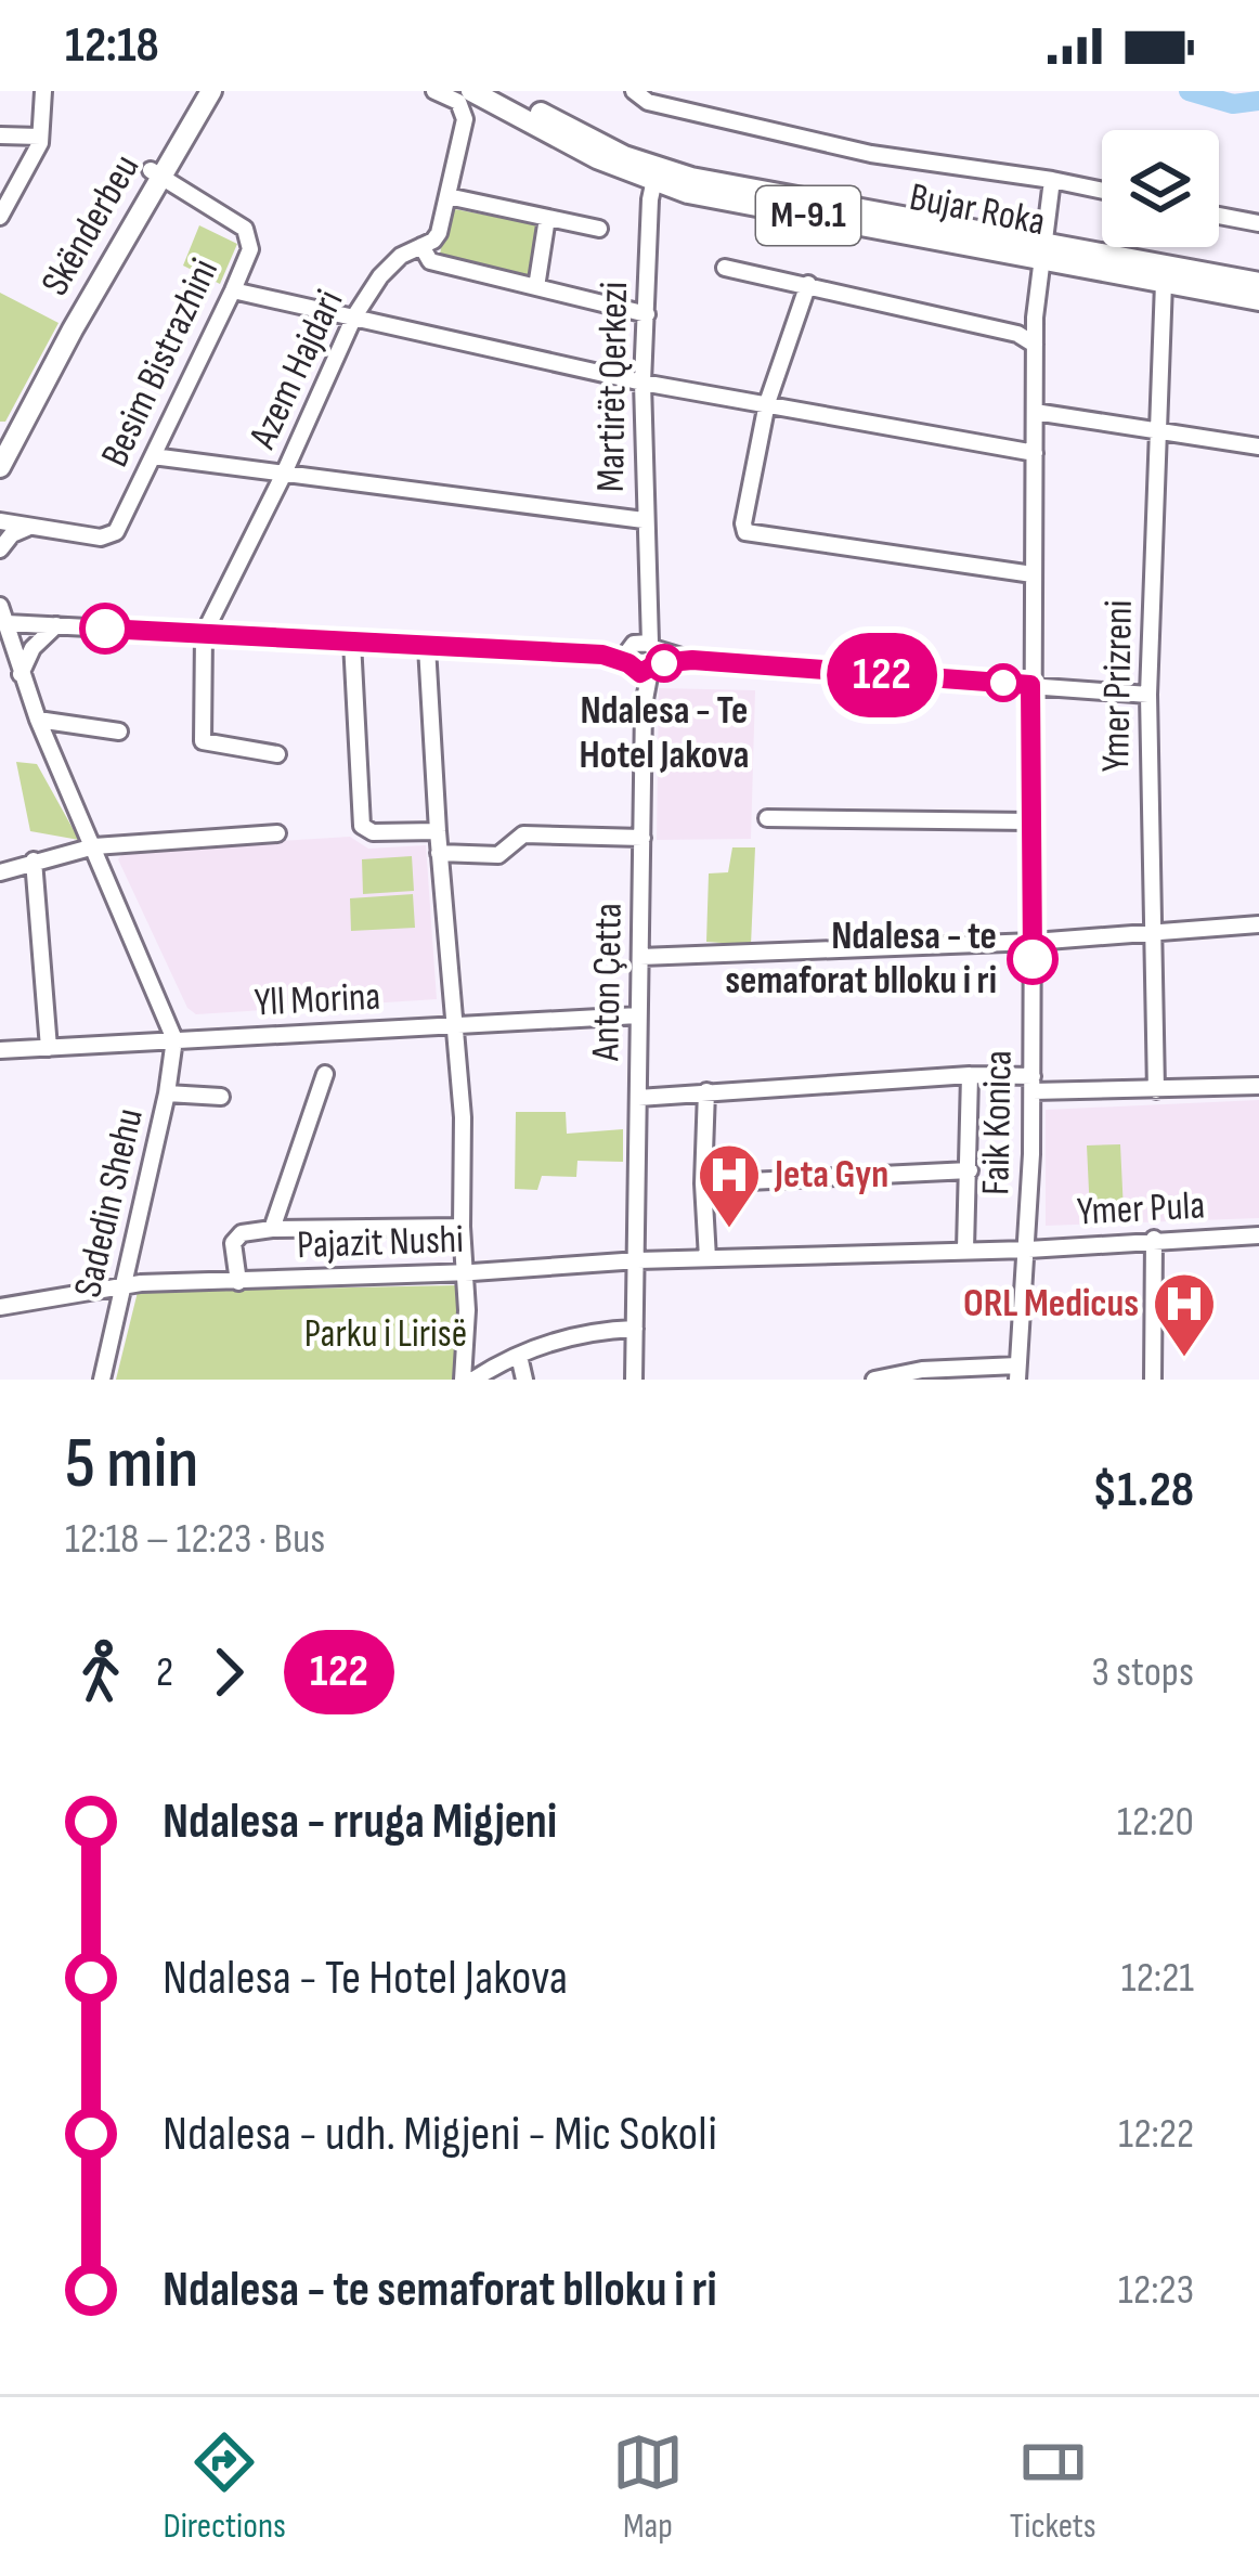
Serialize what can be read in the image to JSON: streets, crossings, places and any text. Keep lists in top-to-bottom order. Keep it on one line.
{"streets":{"main road":["Bujar Roka","M-9.1","Skënderbeu"],"street":["Besim Bistrazhini","Azem Hajdari","Martirët Qerkezi","Ymer Prizreni","Anton Çetta","Yll Morina","Faik Konica","Sadedin Shehu","Ymer Pula","Pajazit Nushi"]},"crossings":[["Bujar Roka","Martirët Qerkezi"],["Bujar Roka","Ymer Prizreni"],["Bujar Roka","Faik Konica"],["Skënderbeu","Besim Bistrazhini"],["Martirët Qerkezi","Anton Çetta"],["Anton Çetta","Yll Morina"],["Anton Çetta","Pajazit Nushi"],["Yll Morina","Sadedin Shehu"],["Faik Konica","Ymer Pula"],["Sadedin Shehu","Pajazit Nushi"],["Ymer Pula","Pajazit Nushi"]],"parks":["Parku i Lirisë"],"places":{"other":["Ndalesa - Te Hotel Jakova","Ndalesa - te semaforat blloku i ri"],"hospital":["Jeta Gyn","ORL Medicus"]},"lines":["bus line 122"],"page":{"status":"12:18","on_map":"122","heading":["5 min","12:18 – 12:23 · Bus","$1.28"],"legs":["2","122","3 stops"],"list":[{"name":"Ndalesa - rruga Migjeni","value":"12:20"},{"name":"Ndalesa - Te Hotel Jakova","value":"12:21"},{"name":"Ndalesa - udh. Migjeni - Mic Sokoli","value":"12:22"},{"name":"Ndalesa - te semaforat blloku i ri","value":"12:23"}],"tabs":["Directions","Map","Tickets"]}}
